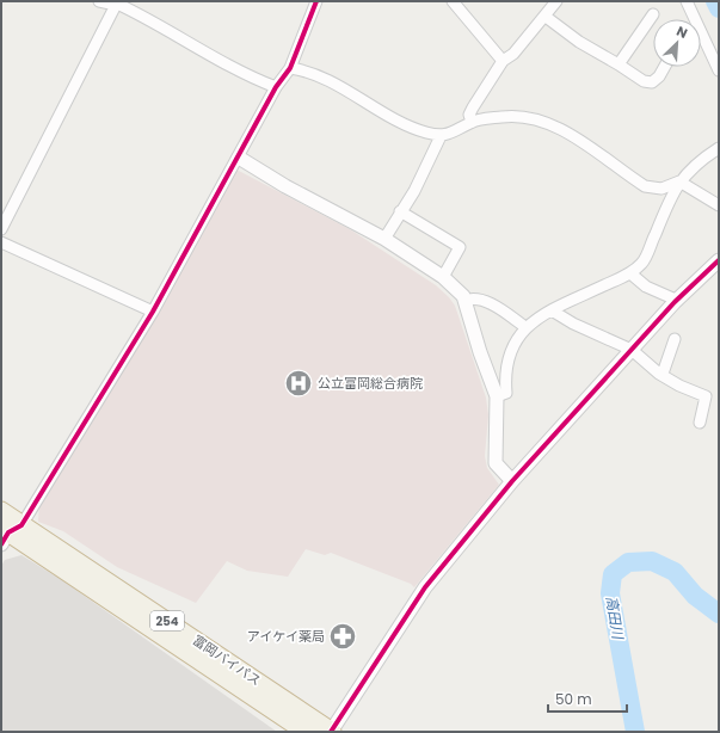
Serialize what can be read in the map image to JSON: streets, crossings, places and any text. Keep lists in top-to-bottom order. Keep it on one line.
{"streets":{"highway":["254","富岡バイパス"]},"water":["高田川"],"places":{"hospital":["公立富岡総合病院"],"pharmacy":["アイケイ薬局"]},"scale_bar":"50 m","north":"top right"}
